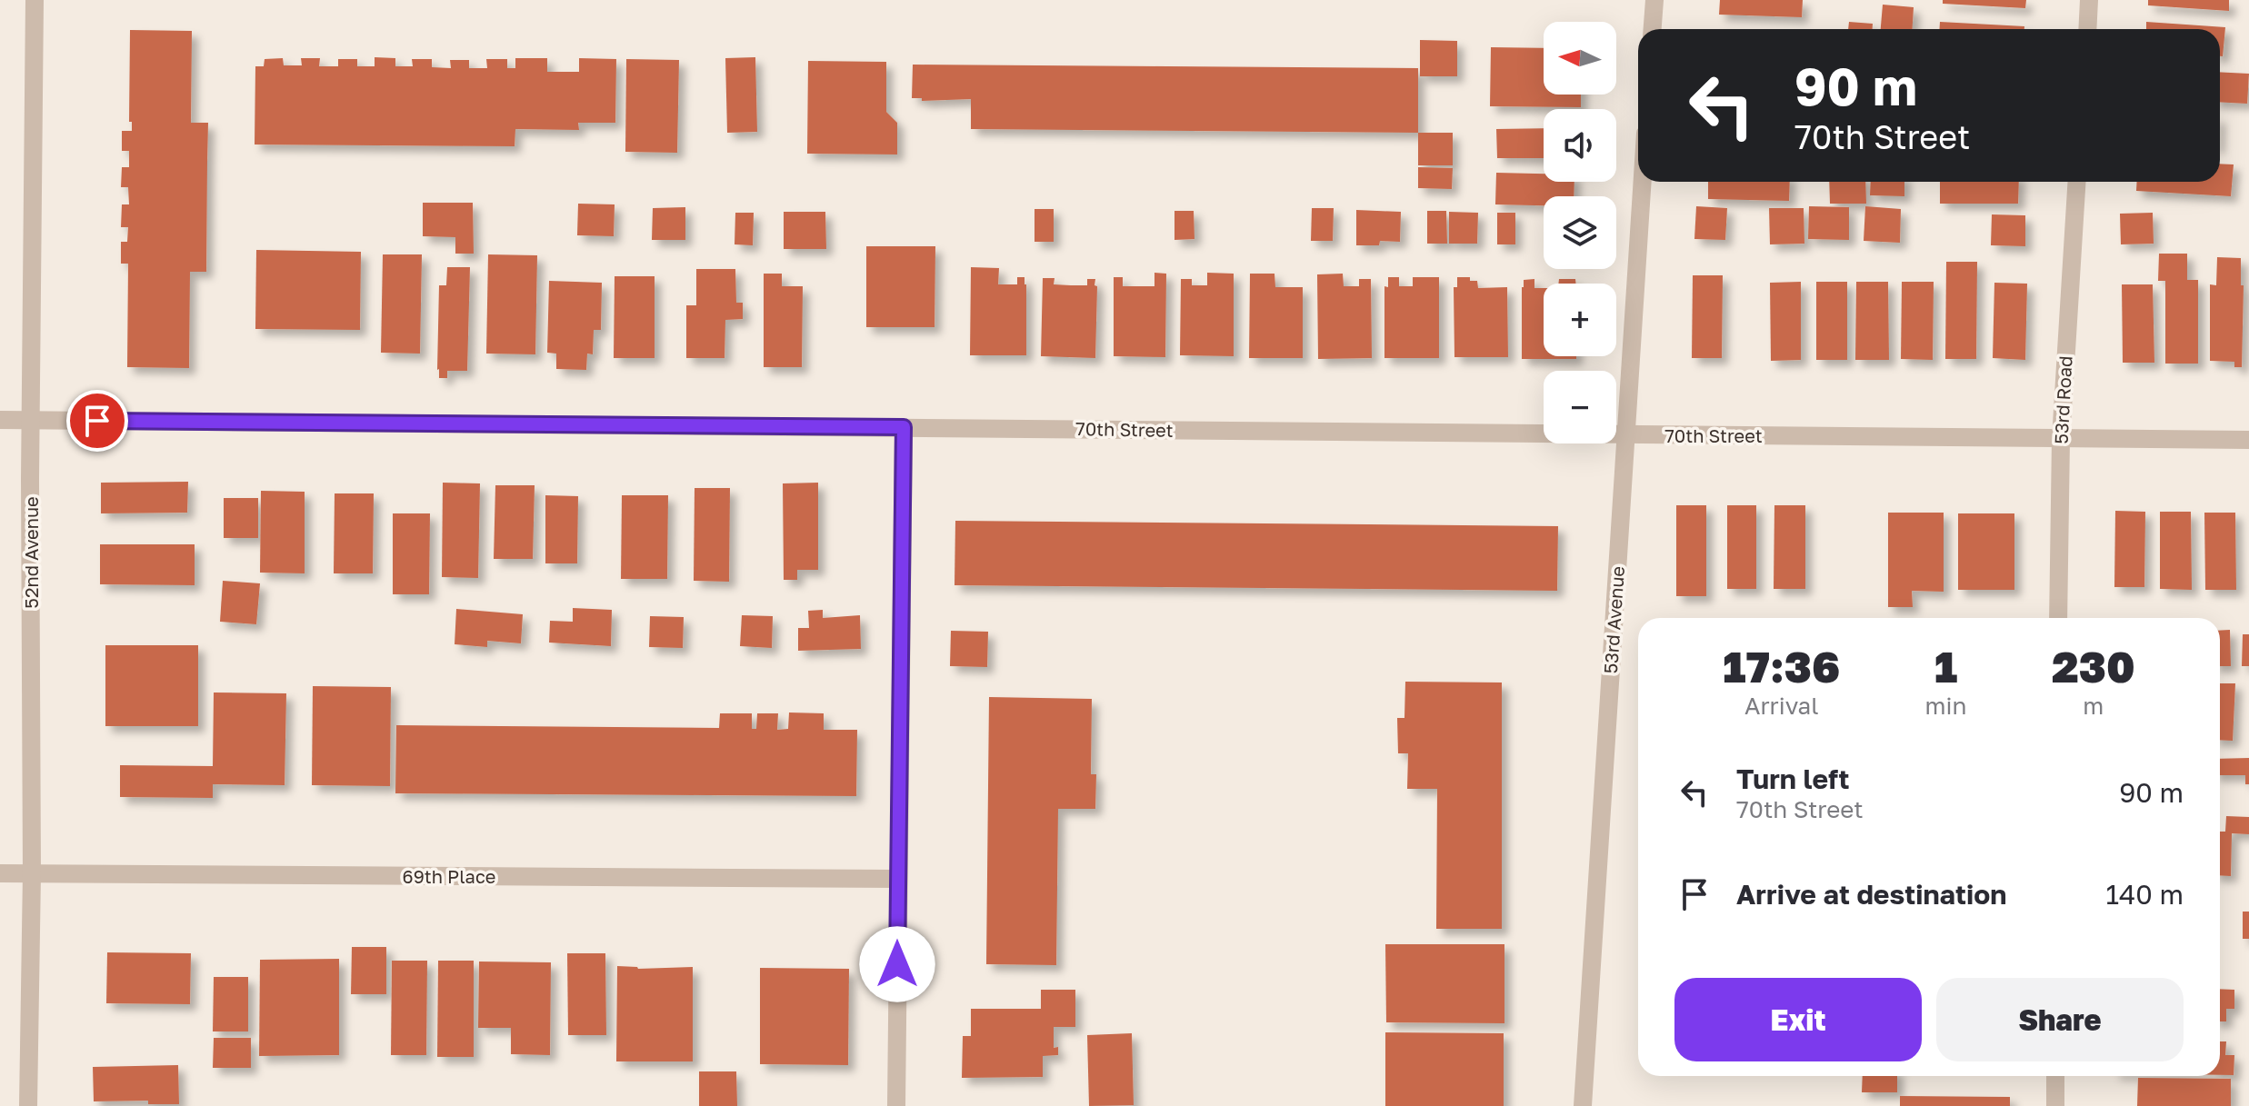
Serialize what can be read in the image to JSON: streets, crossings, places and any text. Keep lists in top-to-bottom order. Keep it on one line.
{"streets":{"street":["53rd Road","70th Street","52nd Avenue","53rd Avenue","69th Place"]},"crossings":[["53rd Road","70th Street"],["70th Street","52nd Avenue"],["70th Street","53rd Avenue"],["52nd Avenue","69th Place"]],"north":"left","page":{"map_buttons":["+","−"],"turn":["90 m","70th Street"],"eta":["17:36","Arrival","1","min","230","m"],"list":[{"name":"Turn left","note":"70th Street","value":"90 m"},{"name":"Arrive at destination","value":"140 m"}],"buttons":["Exit","Share"]}}
